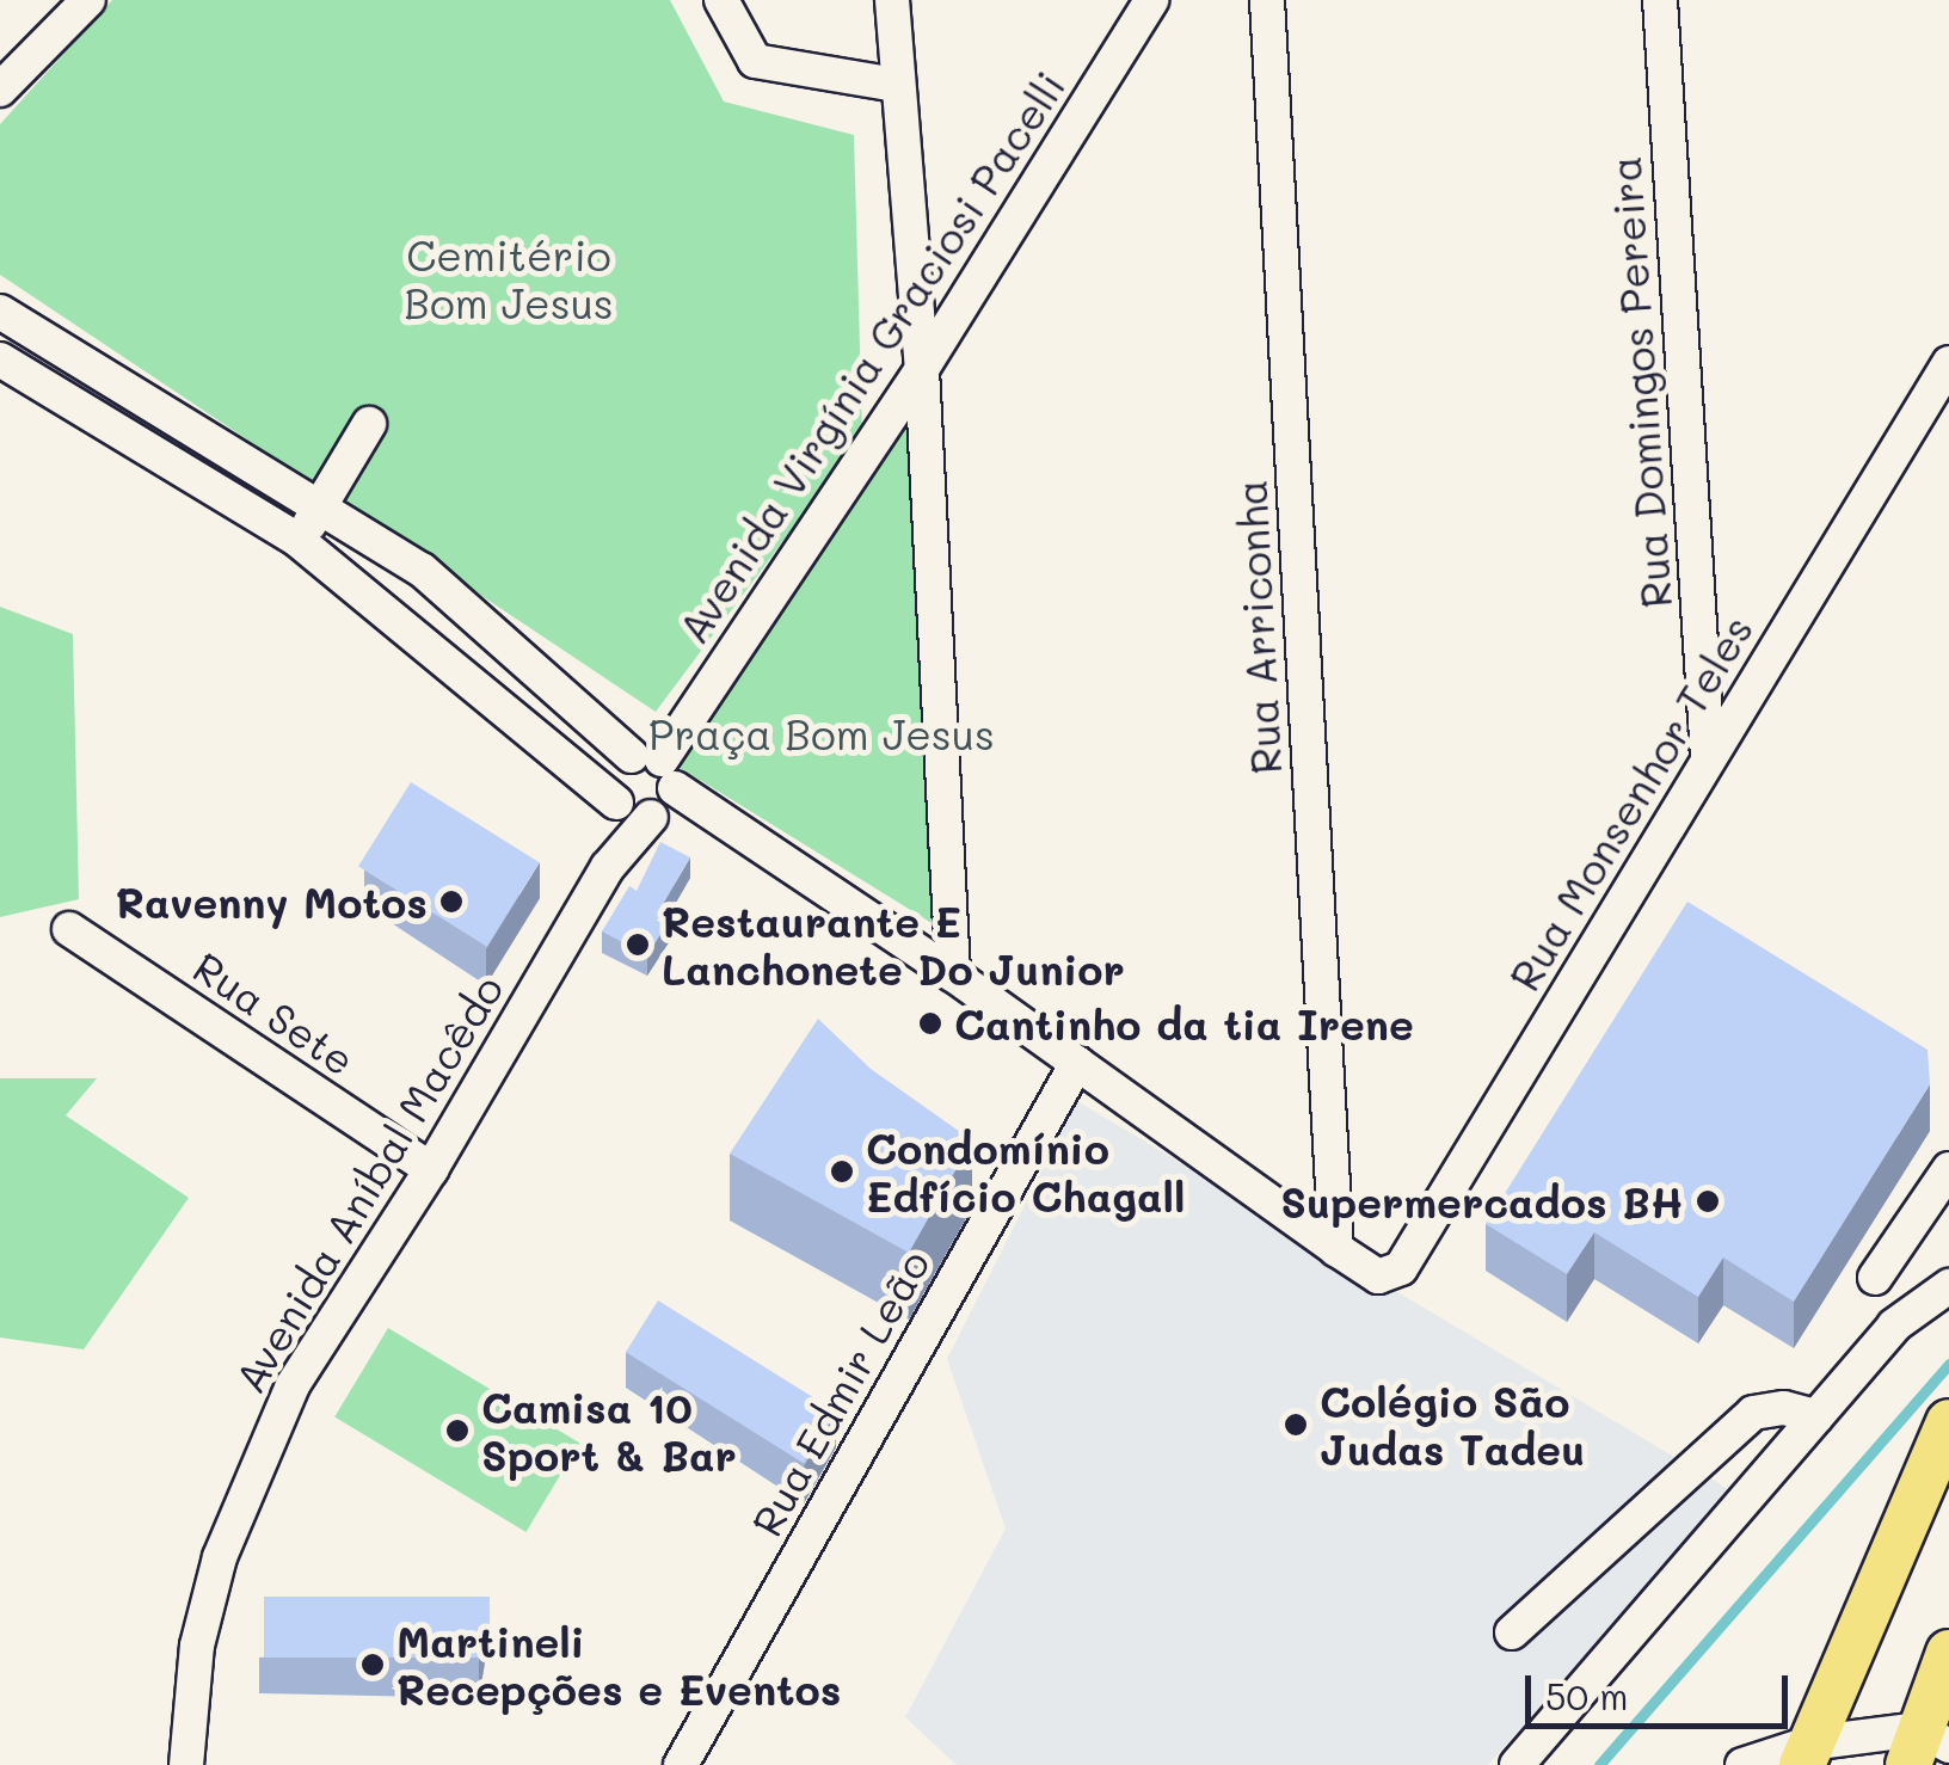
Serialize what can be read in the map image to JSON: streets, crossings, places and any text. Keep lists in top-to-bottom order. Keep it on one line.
{"streets":{"street":["Avenida Virgínia Graciosi Pacelli","Rua Domingos Pereira","Rua Arriconha","Rua Monsenhor Teles","Rua Sete","Avenida Aníbal Macêdo","Rua Edmir Leão"]},"crossings":[["Avenida Virgínia Graciosi Pacelli","Avenida Aníbal Macêdo"],["Rua Domingos Pereira","Rua Monsenhor Teles"],["Rua Arriconha","Rua Monsenhor Teles"],["Rua Sete","Avenida Aníbal Macêdo"]],"parks":["Cemitério Bom Jesus","Praça Bom Jesus"],"places":["Ravenny Motos","Restaurante E Lanchonete Do Junior","Cantinho da tia Irene","Condomínio Edfício Chagall","Supermercados BH","Colégio São Judas Tadeu","Camisa 10 Sport & Bar","Martineli Recepções e Eventos"],"scale_bar":"50 m"}
